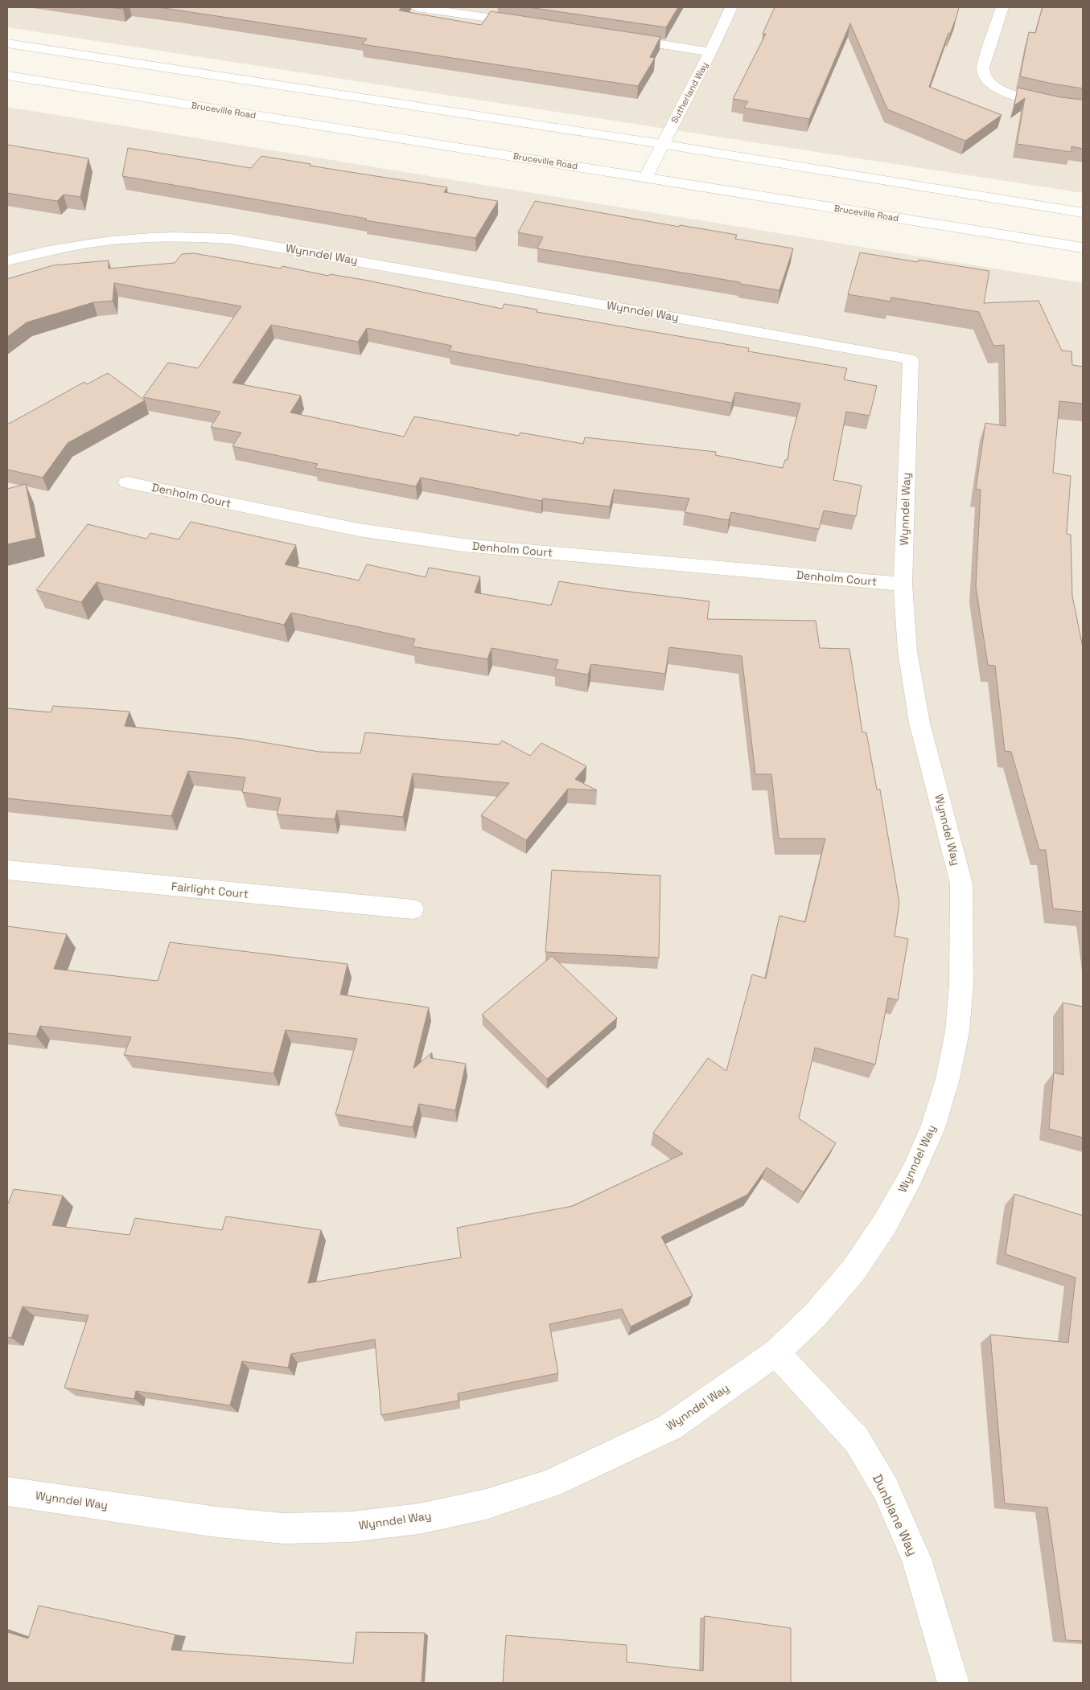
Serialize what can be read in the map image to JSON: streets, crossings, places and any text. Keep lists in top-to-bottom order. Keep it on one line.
{"streets":{"street":["Sutherland Way","Bruceville Road","Wynndel Way","Denholm Court","Fairlight Court","Dunblane Way"]},"crossings":[["Sutherland Way","Bruceville Road"],["Wynndel Way","Denholm Court"],["Wynndel Way","Dunblane Way"]]}
